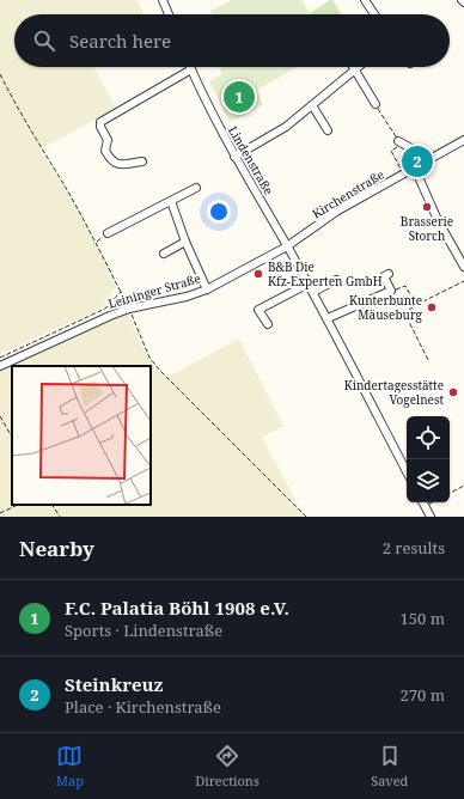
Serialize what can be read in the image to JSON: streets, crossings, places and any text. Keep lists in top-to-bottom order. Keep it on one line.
{"streets":{"street":["Lindenstraße","Kirchenstraße","Leininger Straße"]},"crossings":[["Lindenstraße","Kirchenstraße"],["Lindenstraße","Leininger Straße"],["Kirchenstraße","Leininger Straße"]],"places":["Brasserie Storch","B&B Die Kfz-Experten GmbH","Kunterbunte Mäuseburg","Kindertagesstätte Vogelnest"],"page":{"search":"Search here","pins":["1","2"],"heading":["Nearby","2 results"],"list":[{"mark":"1","name":"F.C. Palatia Böhl 1908 e.V.","note":"Sports · Lindenstraße","value":"150 m"},{"mark":"2","name":"Steinkreuz","note":"Place · Kirchenstraße","value":"270 m"}],"nav":["Map","Directions","Saved"]}}
